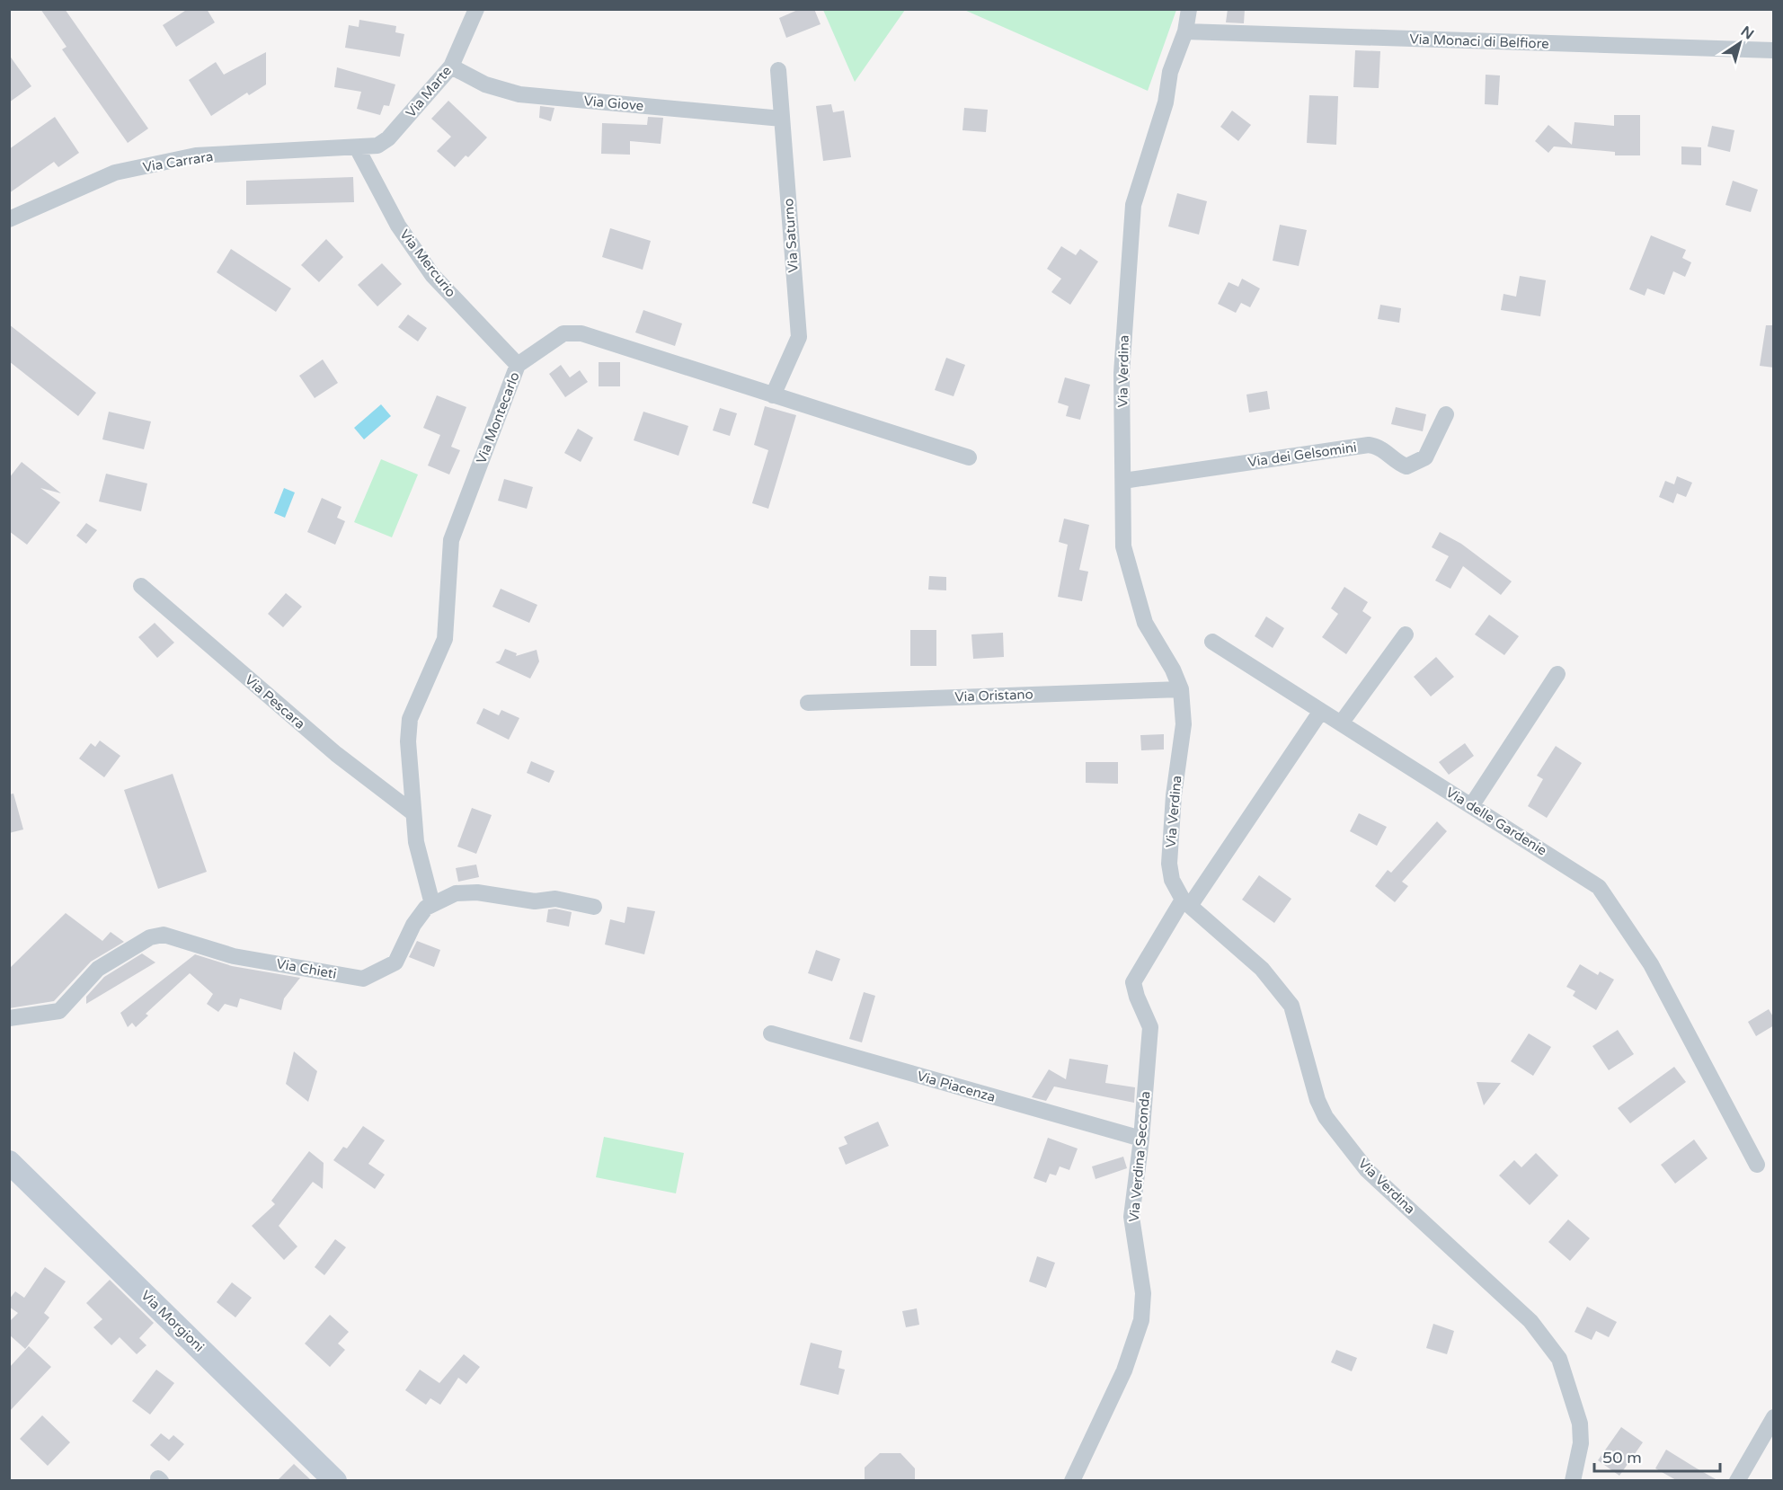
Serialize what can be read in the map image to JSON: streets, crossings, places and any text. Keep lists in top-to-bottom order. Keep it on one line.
{"streets":{"main road":["Via Morgioni"],"street":["Via Monaci di Belfiore","Via Marte","Via Giove","Via Carrara","Via Saturno","Via Mercurio","Via Verdina","Via Montecarlo","Via dei Gelsomini","Via Oristano","Via Pescara","Via delle Gardenie","Via Chieti","Via Piacenza","Via Verdina Seconda"]},"crossings":[["Via Monaci di Belfiore","Via Verdina"],["Via Marte","Via Giove"],["Via Marte","Via Carrara"],["Via Marte","Via Mercurio"],["Via Giove","Via Saturno"],["Via Carrara","Via Mercurio"],["Via Saturno","Via Montecarlo"],["Via Mercurio","Via Montecarlo"],["Via Verdina","Via dei Gelsomini"],["Via Verdina","Via Oristano"],["Via Verdina","Via Verdina Seconda"],["Via Montecarlo","Via Pescara"],["Via Montecarlo","Via Chieti"],["Via Piacenza","Via Verdina Seconda"]],"scale_bar":"50 m","north":"top right"}
